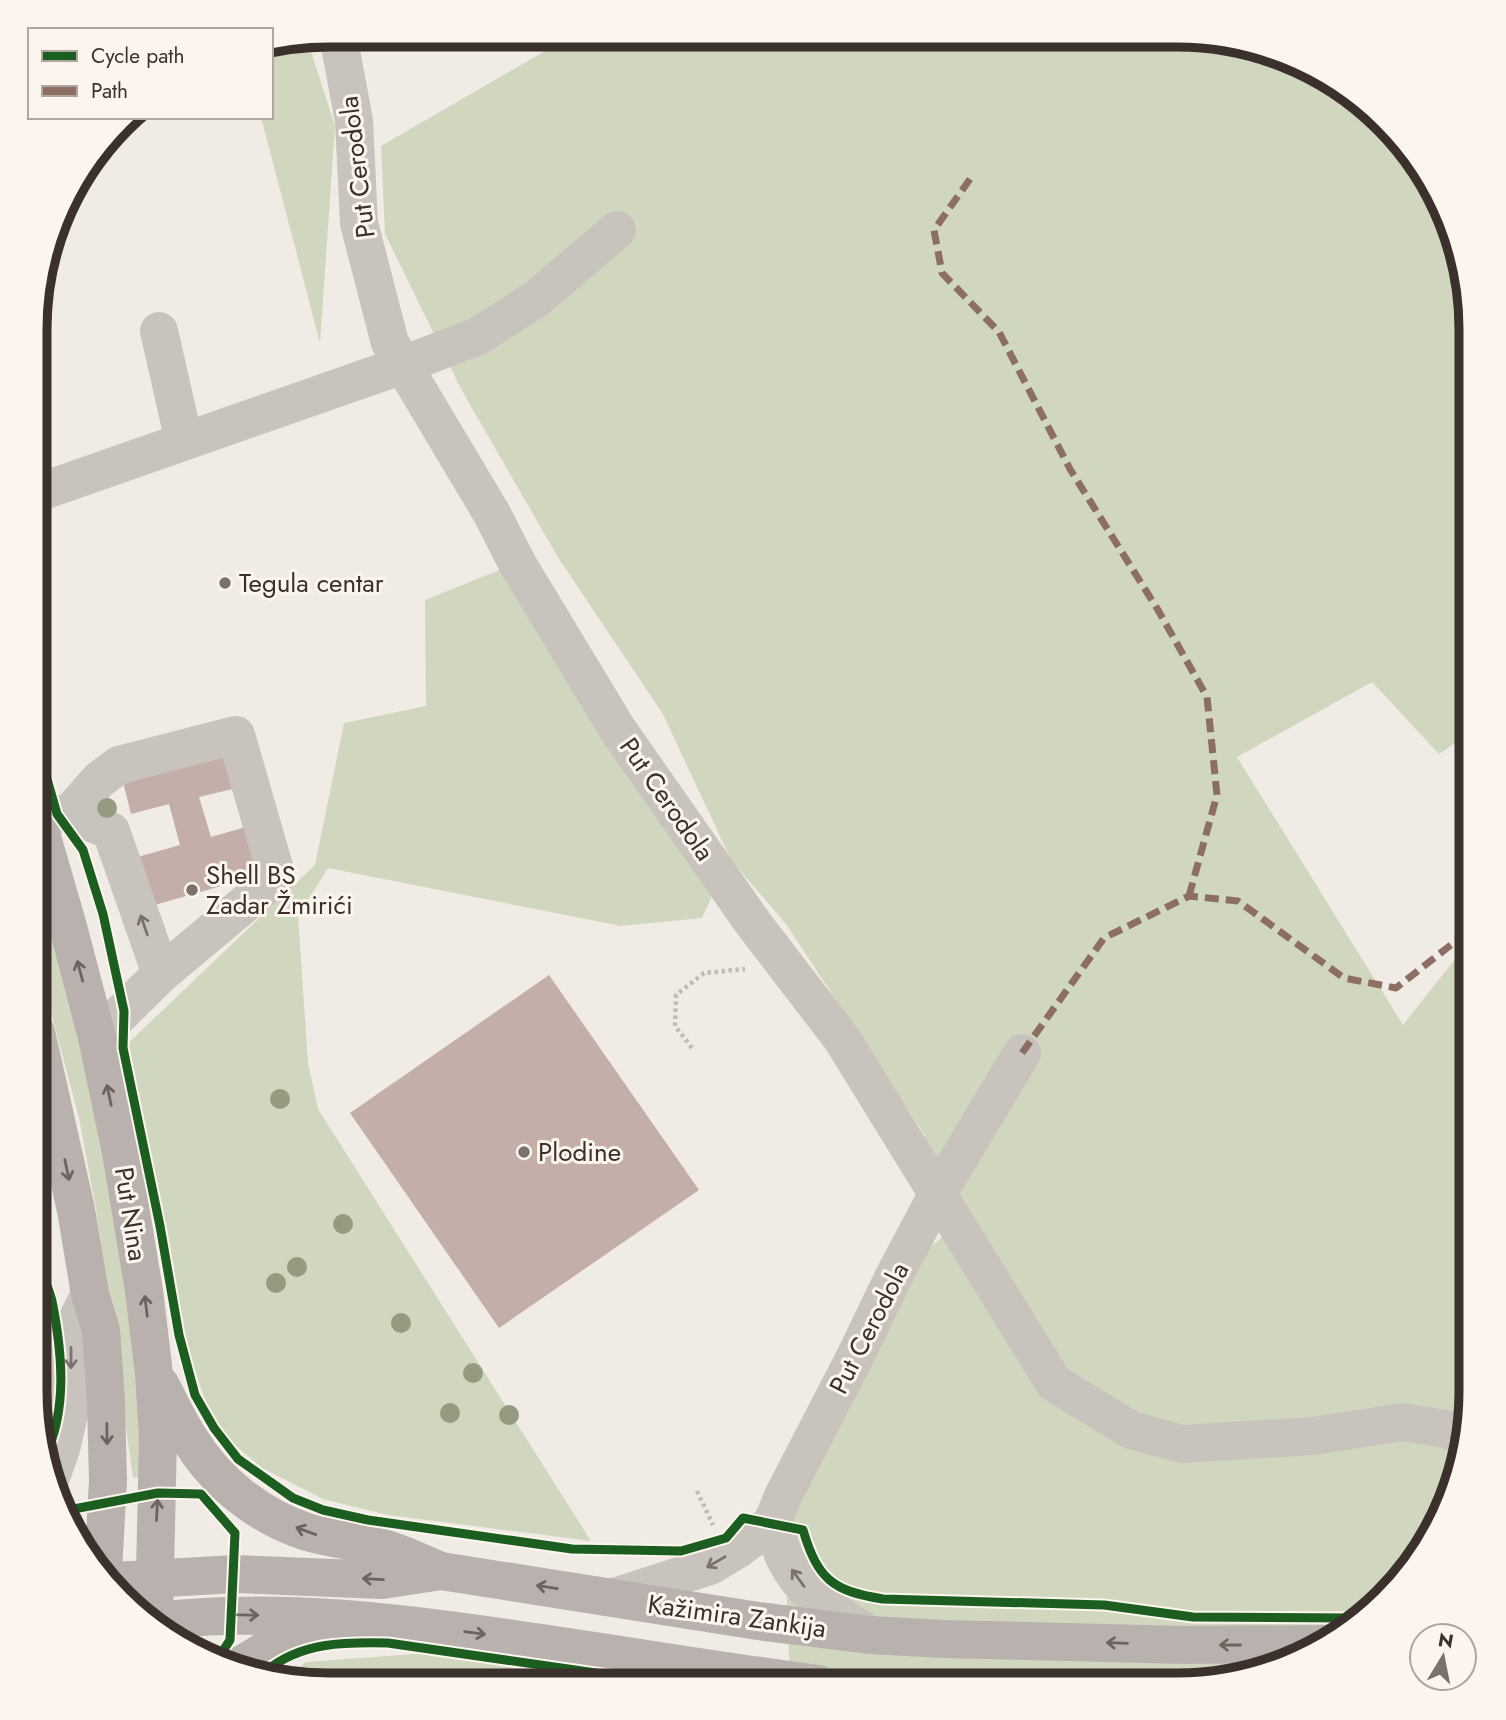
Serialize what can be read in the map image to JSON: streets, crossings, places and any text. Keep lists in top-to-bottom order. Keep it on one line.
{"streets":{"main road":["Put Nina","Kažimira Zankija"],"street":["Put Cerodola"]},"crossings":[["Put Nina","Kažimira Zankija"]],"places":["Tegula centar","Shell BS Zadar Žmirići","Plodine"],"legend":["Cycle path","Path"],"north":"top"}
